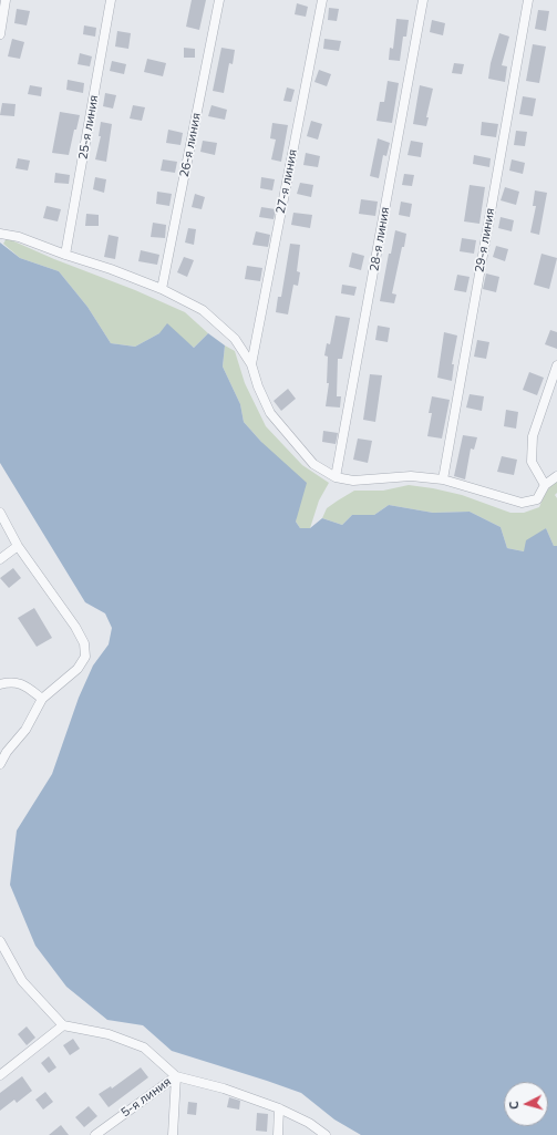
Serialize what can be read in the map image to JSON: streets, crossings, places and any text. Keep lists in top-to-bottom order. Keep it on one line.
{"streets":{"street":["25-я линия","26-я линия","27-я линия","28-я линия","29-я линия","5-я линия"]},"north":"left"}
